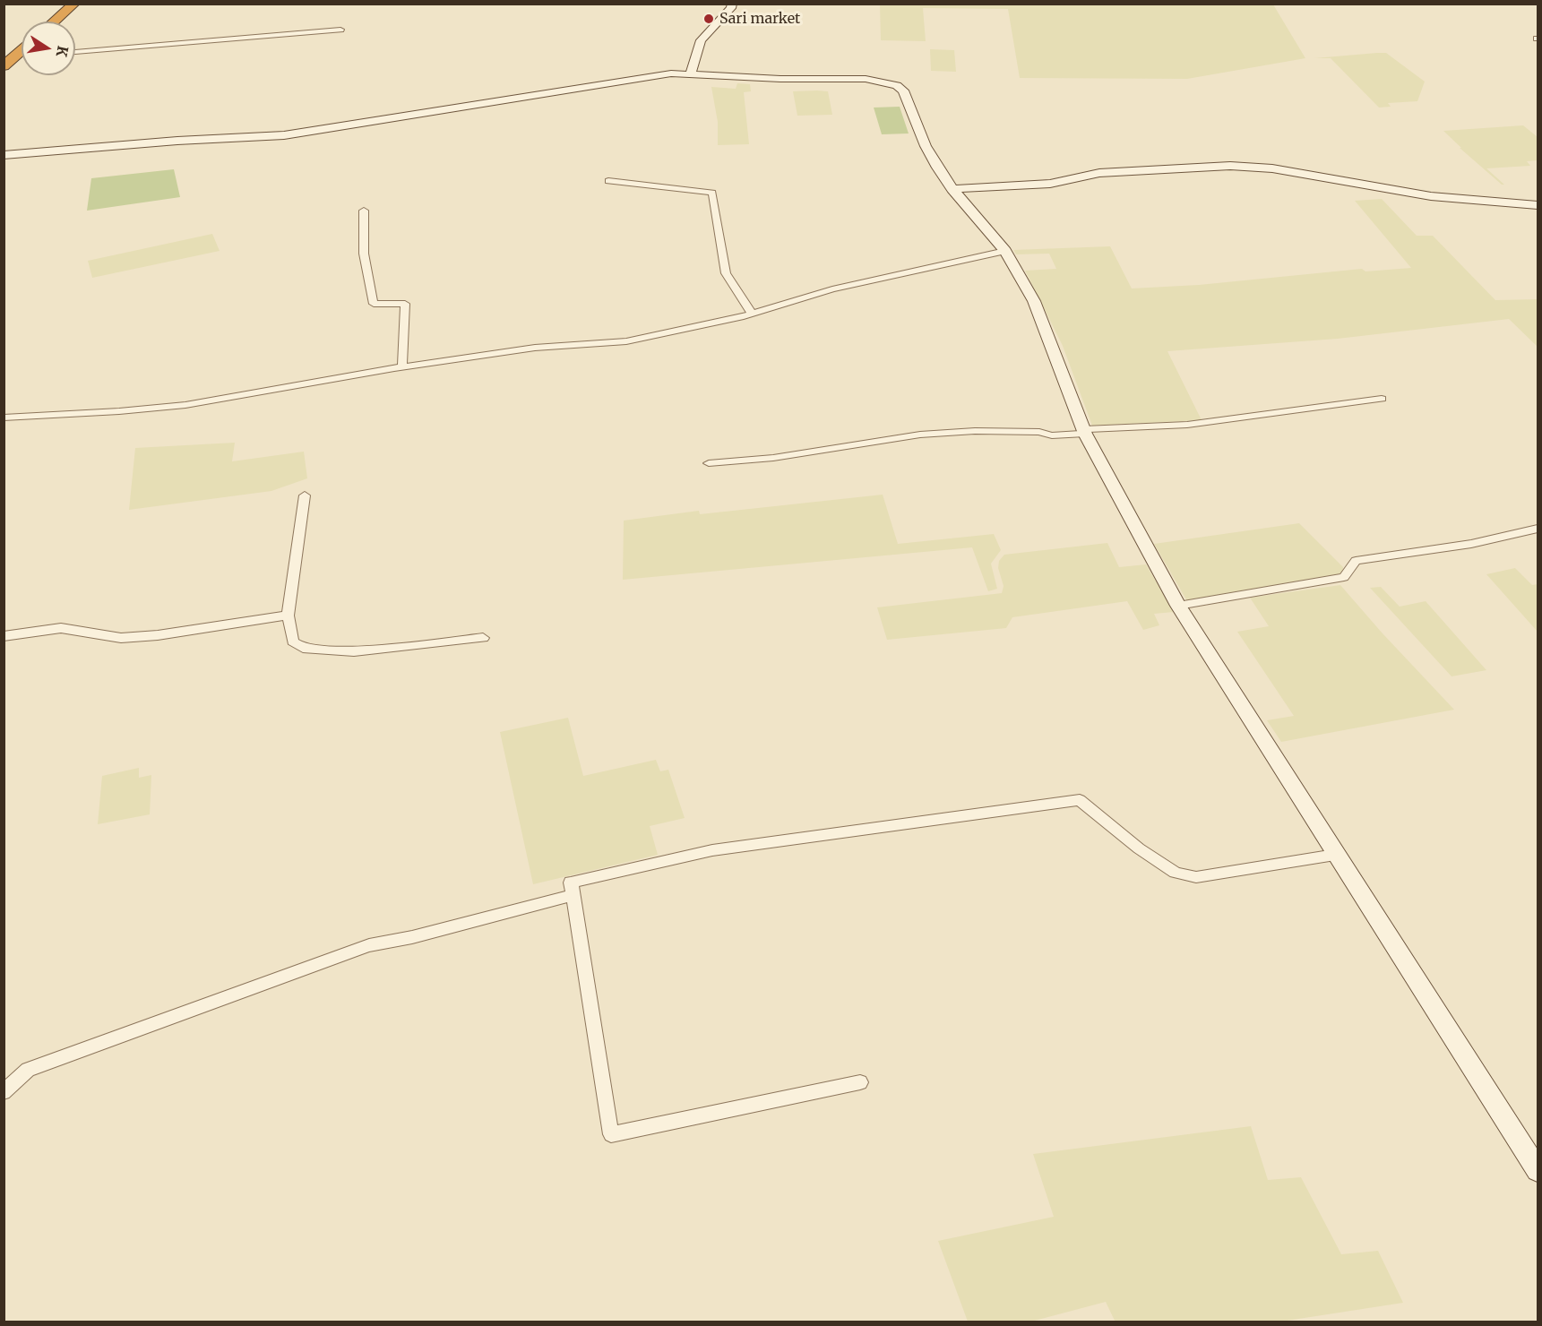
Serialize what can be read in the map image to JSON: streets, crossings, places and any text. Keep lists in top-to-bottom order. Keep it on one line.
{"places":["Sari market"],"north":"right"}
